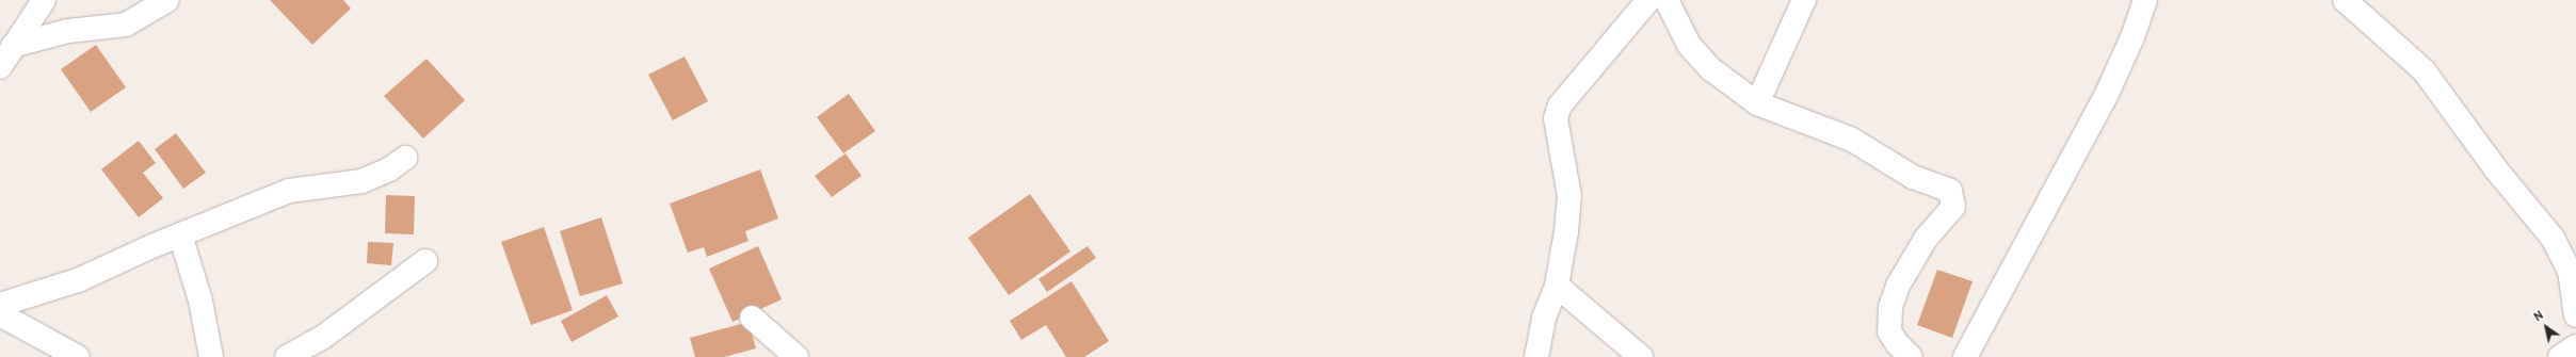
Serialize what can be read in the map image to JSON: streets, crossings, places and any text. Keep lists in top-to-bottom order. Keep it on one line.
{"north":"top left"}
